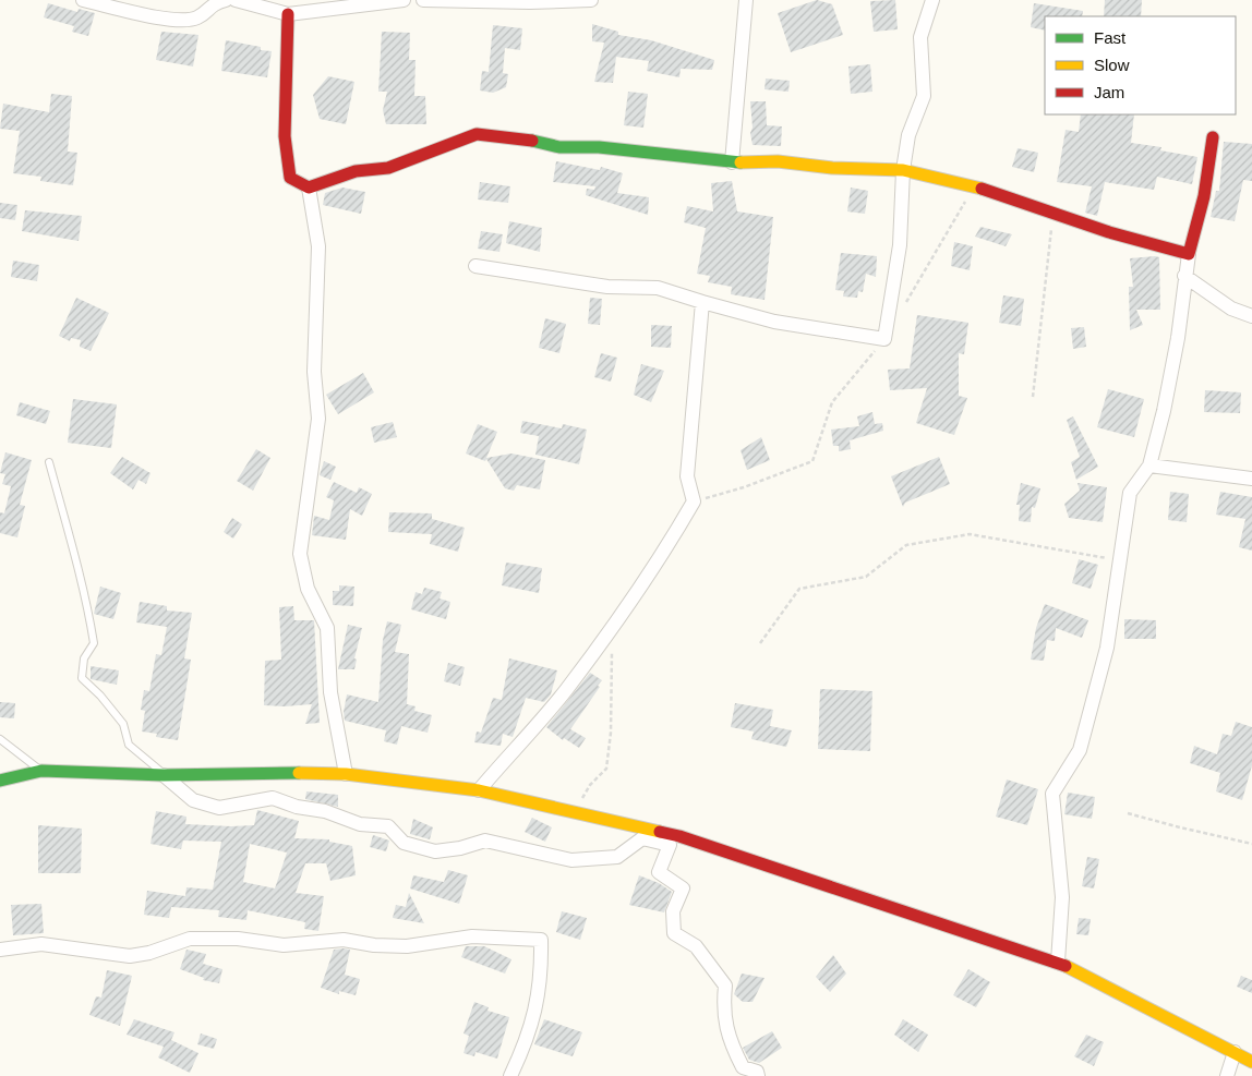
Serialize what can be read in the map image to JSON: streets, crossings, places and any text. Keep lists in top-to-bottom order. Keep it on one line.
{"legend":["Fast","Slow","Jam"]}
